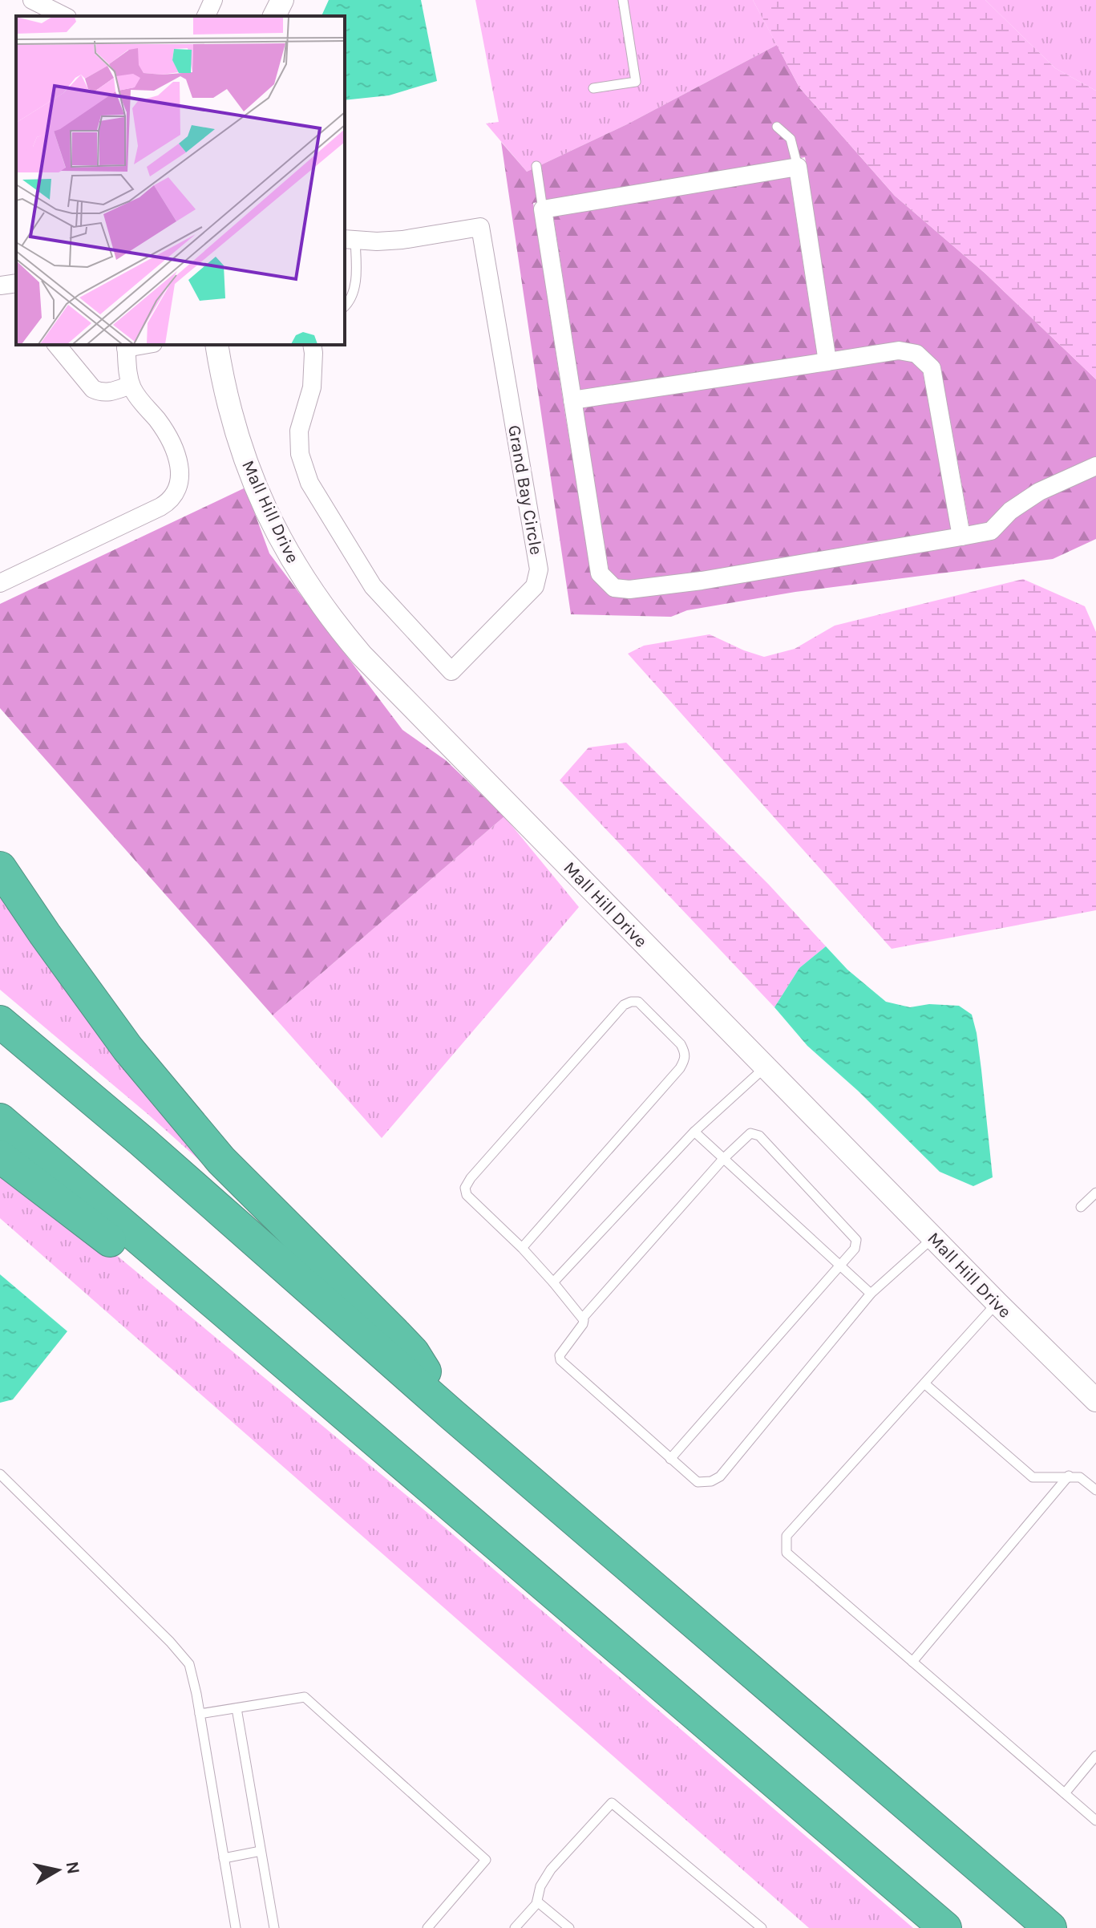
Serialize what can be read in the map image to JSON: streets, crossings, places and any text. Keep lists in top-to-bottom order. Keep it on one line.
{"streets":{"street":["Grand Bay Circle","Mall Hill Drive"]},"north":"right"}
